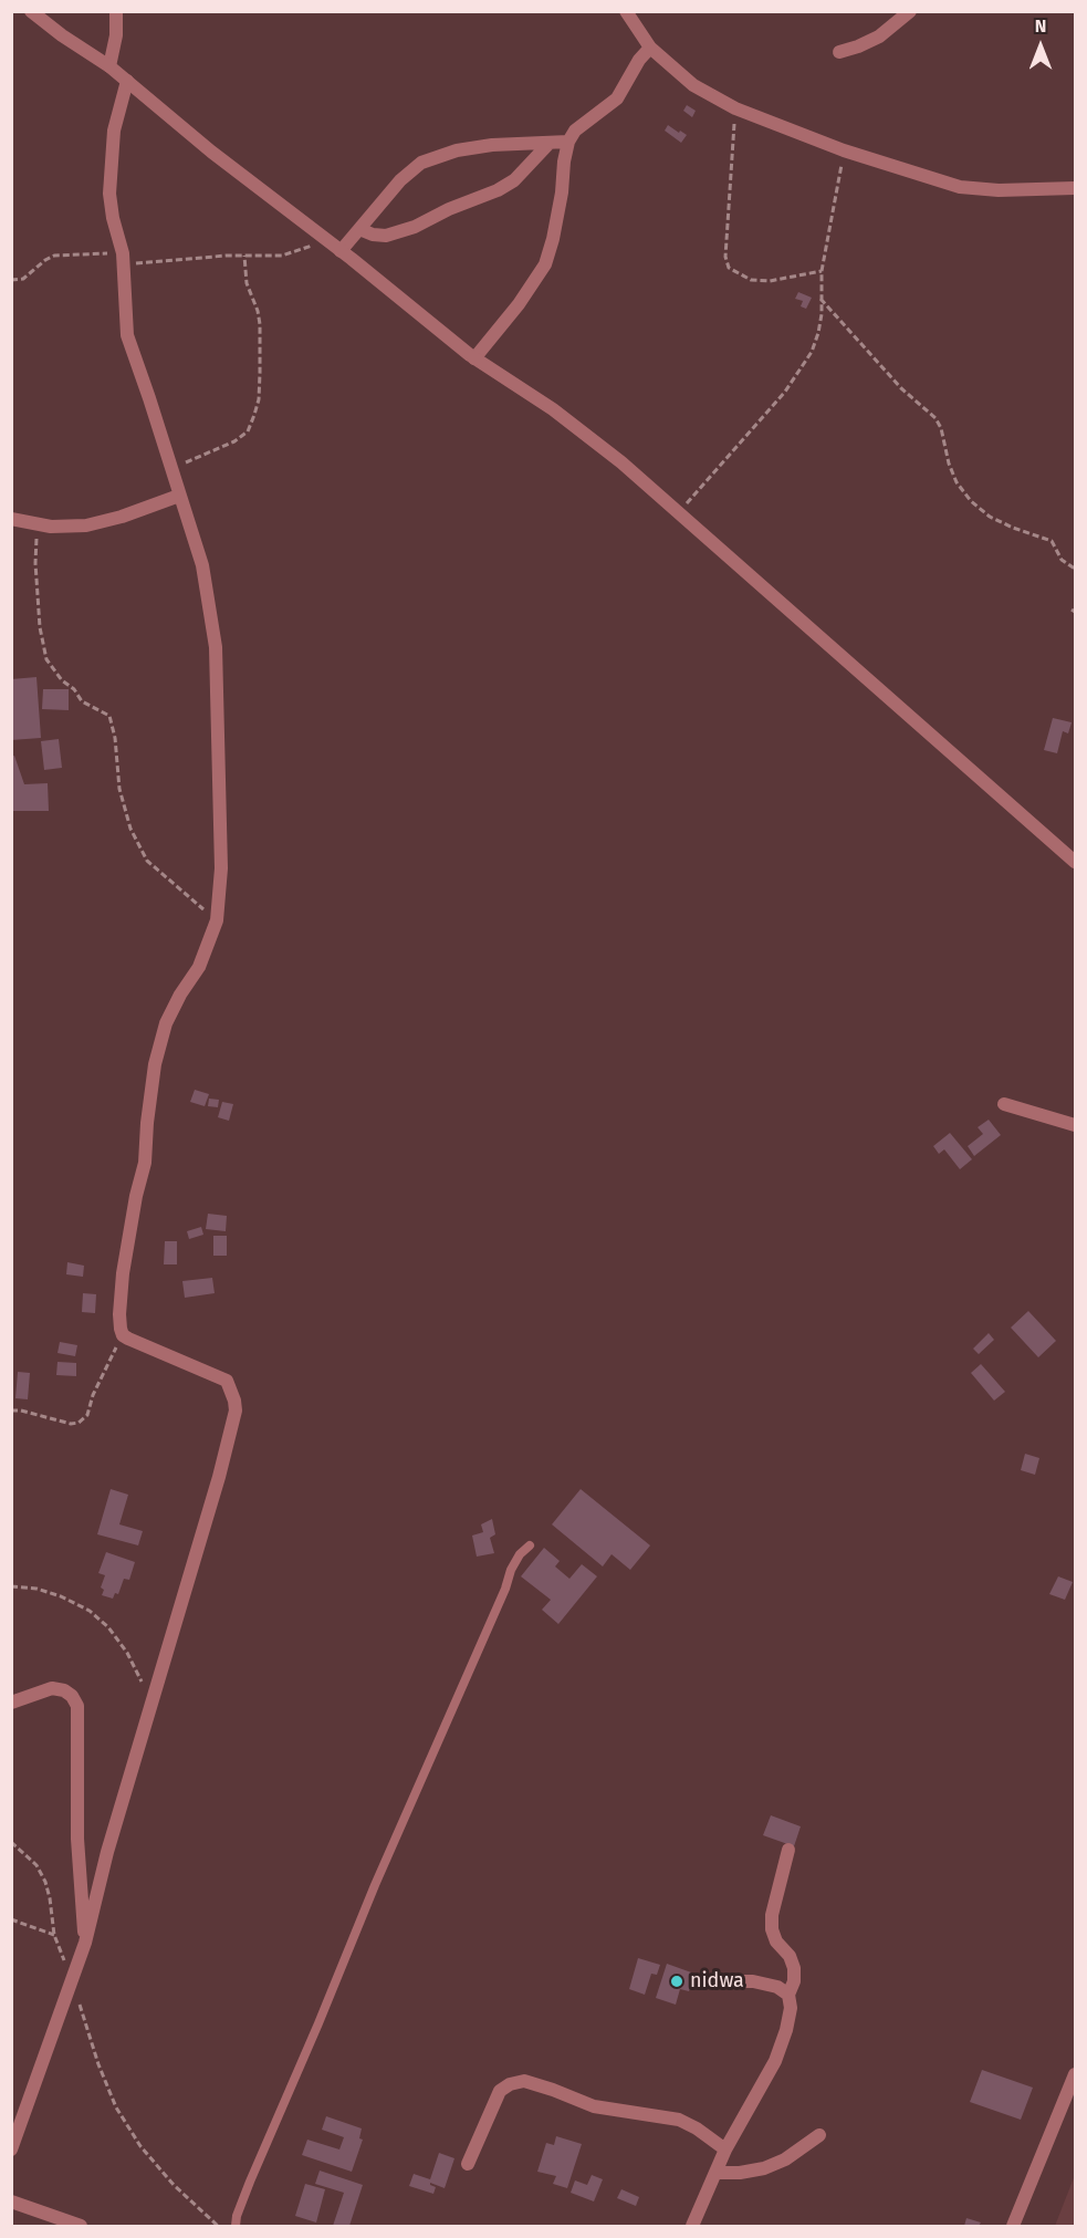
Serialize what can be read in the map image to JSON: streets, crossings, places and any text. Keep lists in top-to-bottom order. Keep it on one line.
{"places":["nidwa"],"north":"top"}
